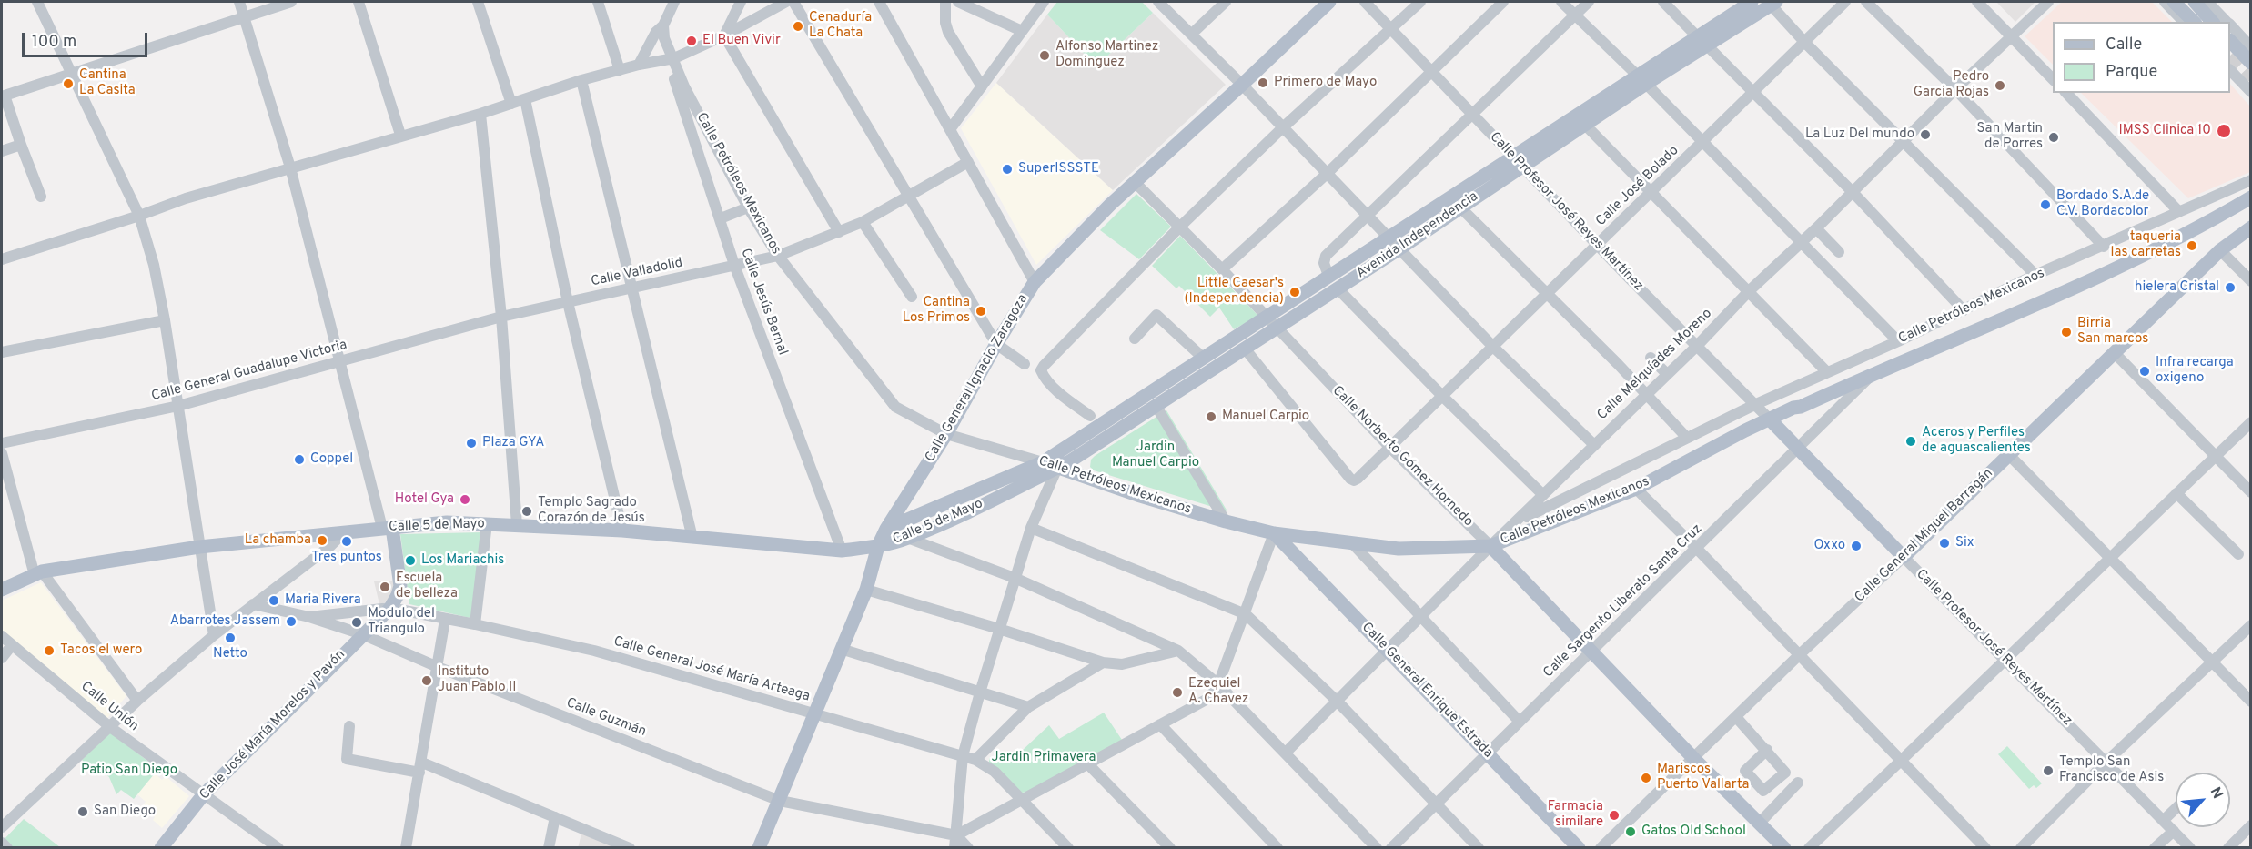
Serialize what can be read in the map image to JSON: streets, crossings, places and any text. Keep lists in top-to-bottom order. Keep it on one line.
{"streets":{"main road":["Calle Petróleos Mexicanos","Calle Profesor José Reyes Martínez","Avenida Independencia","Calle General Ignacio Zaragoza","Calle Norberto Gómez Hornedo","Calle 5 de Mayo","Calle General Miguel Barragán","Calle General Enrique Estrada","Calle José María Morelos y Pavón"],"street":["Calle José Bolado","Calle Valladolid","Calle Jesús Bernal","Calle Melquíades Moreno","Calle General Guadalupe Victoria","Calle Sargento Liberato Santa Cruz","Calle General José María Arteaga","Calle Unión","Calle Guzmán"]},"crossings":[["Calle Petróleos Mexicanos","Calle Profesor José Reyes Martínez"],["Calle Petróleos Mexicanos","Avenida Independencia"],["Calle Petróleos Mexicanos","Calle Valladolid"],["Calle Petróleos Mexicanos","Calle Jesús Bernal"],["Calle Petróleos Mexicanos","Calle Melquíades Moreno"],["Calle Petróleos Mexicanos","Calle General Ignacio Zaragoza"],["Calle Petróleos Mexicanos","Calle Norberto Gómez Hornedo"],["Calle Petróleos Mexicanos","Calle 5 de Mayo"],["Calle Petróleos Mexicanos","Calle Sargento Liberato Santa Cruz"],["Calle Petróleos Mexicanos","Calle General Enrique Estrada"],["Calle José Bolado","Calle Profesor José Reyes Martínez"],["Calle José Bolado","Avenida Independencia"],["Calle José Bolado","Calle Norberto Gómez Hornedo"],["Calle Profesor José Reyes Martínez","Avenida Independencia"],["Calle Profesor José Reyes Martínez","Calle Melquíades Moreno"],["Calle Profesor José Reyes Martínez","Calle General Miguel Barragán"],["Calle Profesor José Reyes Martínez","Calle Sargento Liberato Santa Cruz"],["Avenida Independencia","Calle Norberto Gómez Hornedo"],["Avenida Independencia","Calle 5 de Mayo"],["Calle Valladolid","Calle Jesús Bernal"],["Calle Valladolid","Calle General Guadalupe Victoria"],["Calle Jesús Bernal","Calle 5 de Mayo"],["Calle Melquíades Moreno","Calle Norberto Gómez Hornedo"],["Calle Melquíades Moreno","Calle General Enrique Estrada"],["Calle General Ignacio Zaragoza","Calle Norberto Gómez Hornedo"],["Calle General Ignacio Zaragoza","Calle 5 de Mayo"],["Calle General Ignacio Zaragoza","Calle General José María Arteaga"],["Calle General Ignacio Zaragoza","Calle Guzmán"],["Calle Norberto Gómez Hornedo","Calle General Miguel Barragán"],["Calle Norberto Gómez Hornedo","Calle Sargento Liberato Santa Cruz"],["Calle Sargento Liberato Santa Cruz","Calle General Enrique Estrada"],["Calle General José María Arteaga","Calle Guzmán"],["Calle General José María Arteaga","Calle José María Morelos y Pavón"],["Calle Unión","Calle José María Morelos y Pavón"],["Calle Guzmán","Calle José María Morelos y Pavón"]],"parks":["Jardin Manuel Carpio","Jardin Primavera","Patio San Diego"],"places":["Cenaduría La Chata","El Buen Vivir","Alfonso Martinez Dominguez","Primero de Mayo","Cantina La Casita","Pedro Garcia Rojas","IMSS Clinica 10","La Luz Del mundo","San Martin de Porres","SuperISSSTE","Bordado S.A.de C.V. Bordacolor","taqueria las carretas","hielera Cristal","Little Caesar's (Independencia)","Cantina Los Primos","Birria San marcos","Infra recarga oxigeno","Manuel Carpio","Aceros y Perfiles de aguascalientes","Plaza GYA","Coppel","Hotel Gya","Templo Sagrado Corazón de Jesús","La chamba","Tres puntos","Six","Oxxo","Los Mariachis","Escuela de belleza","Maria Rivera","Abarrotes Jassem","Modulo del Triangulo","Netto","Tacos el wero","Instituto Juan Pablo II","Ezequiel A. Chavez","Templo San Francisco de Asis","Mariscos Puerto Vallarta","San Diego","Farmacia similare","Gatos Old School"],"legend":["Calle","Parque"],"scale_bar":"100 m","north":"top right"}
